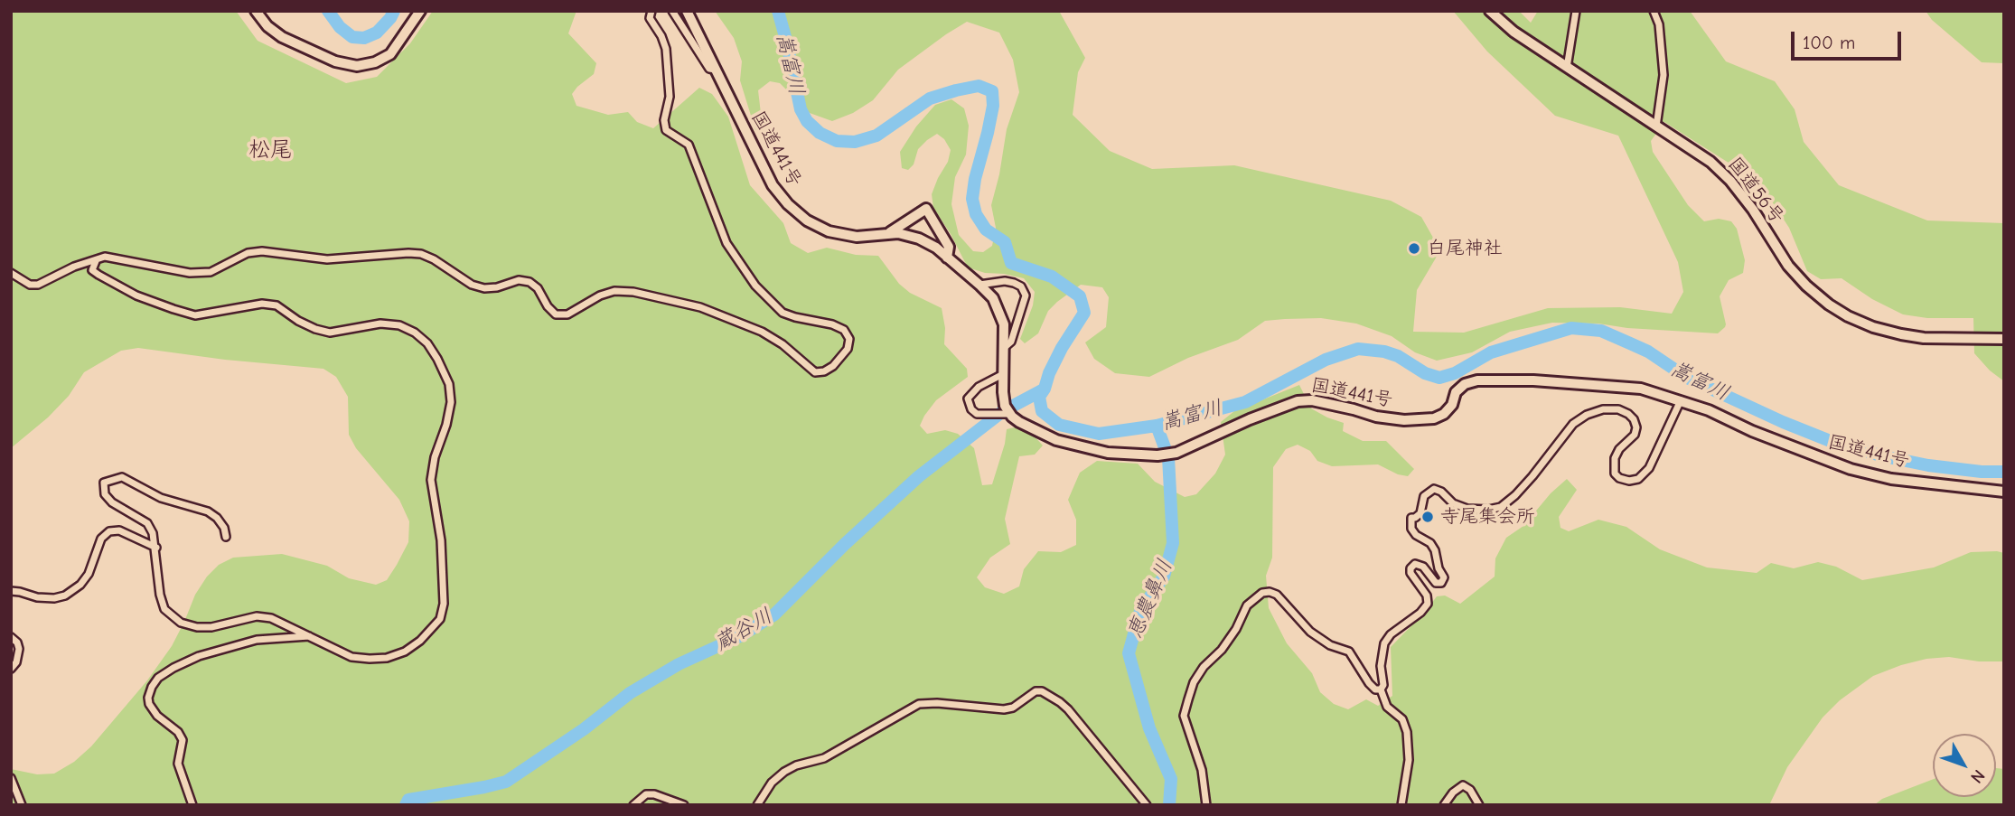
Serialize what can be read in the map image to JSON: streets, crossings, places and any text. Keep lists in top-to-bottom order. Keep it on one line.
{"streets":{"highway":["国道441号","国道56号"]},"districts":["松尾"],"water":["嵩富川","恵農鼻川","蔵谷川"],"places":["白尾神社","寺尾集会所"],"scale_bar":"100 m","north":"bottom right"}
